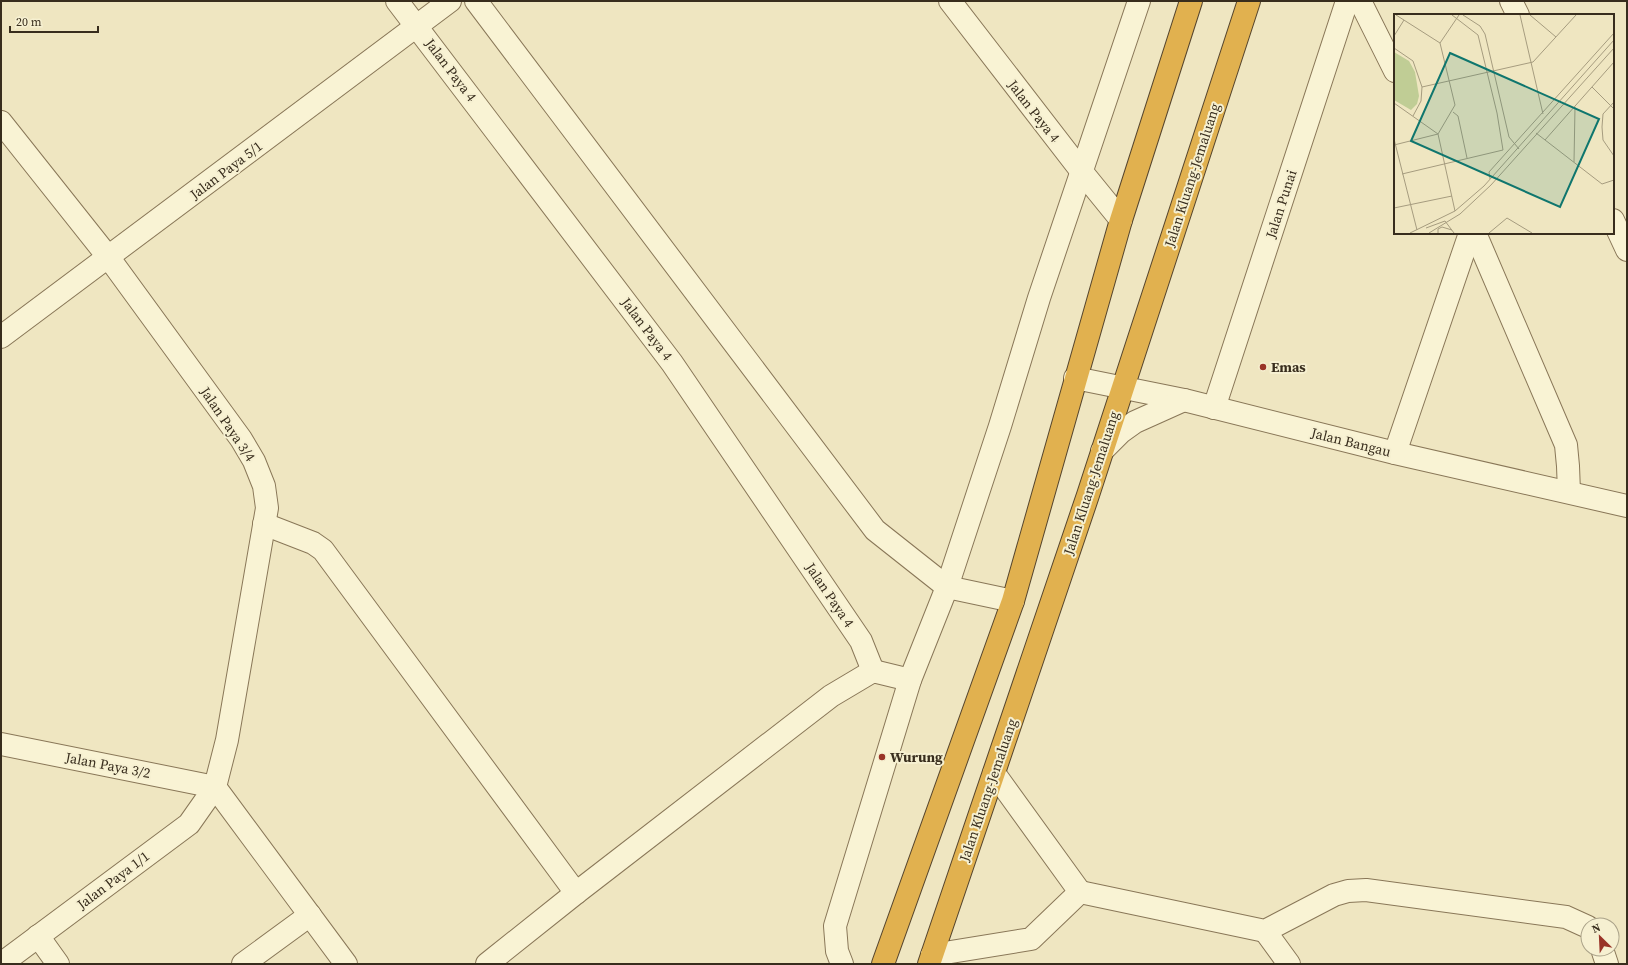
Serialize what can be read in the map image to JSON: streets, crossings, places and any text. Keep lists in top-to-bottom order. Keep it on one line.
{"streets":{"highway":["Jalan Kluang-Jemaluang"],"street":["Jalan Paya 4","Jalan Paya 5/1","Jalan Punai","Jalan Paya 3/4","Jalan Bangau","Jalan Paya 3/2","Jalan Paya 1/1"]},"crossings":[["Jalan Paya 4","Jalan Paya 5/1"],["Jalan Paya 5/1","Jalan Paya 3/4"],["Jalan Kluang-Jemaluang","Jalan Bangau"],["Jalan Punai","Jalan Bangau"],["Jalan Paya 3/4","Jalan Paya 3/2"],["Jalan Paya 3/4","Jalan Paya 1/1"],["Jalan Paya 3/2","Jalan Paya 1/1"]],"places":["Emas","Wurung"],"scale_bar":"20 m","north":"top left"}
